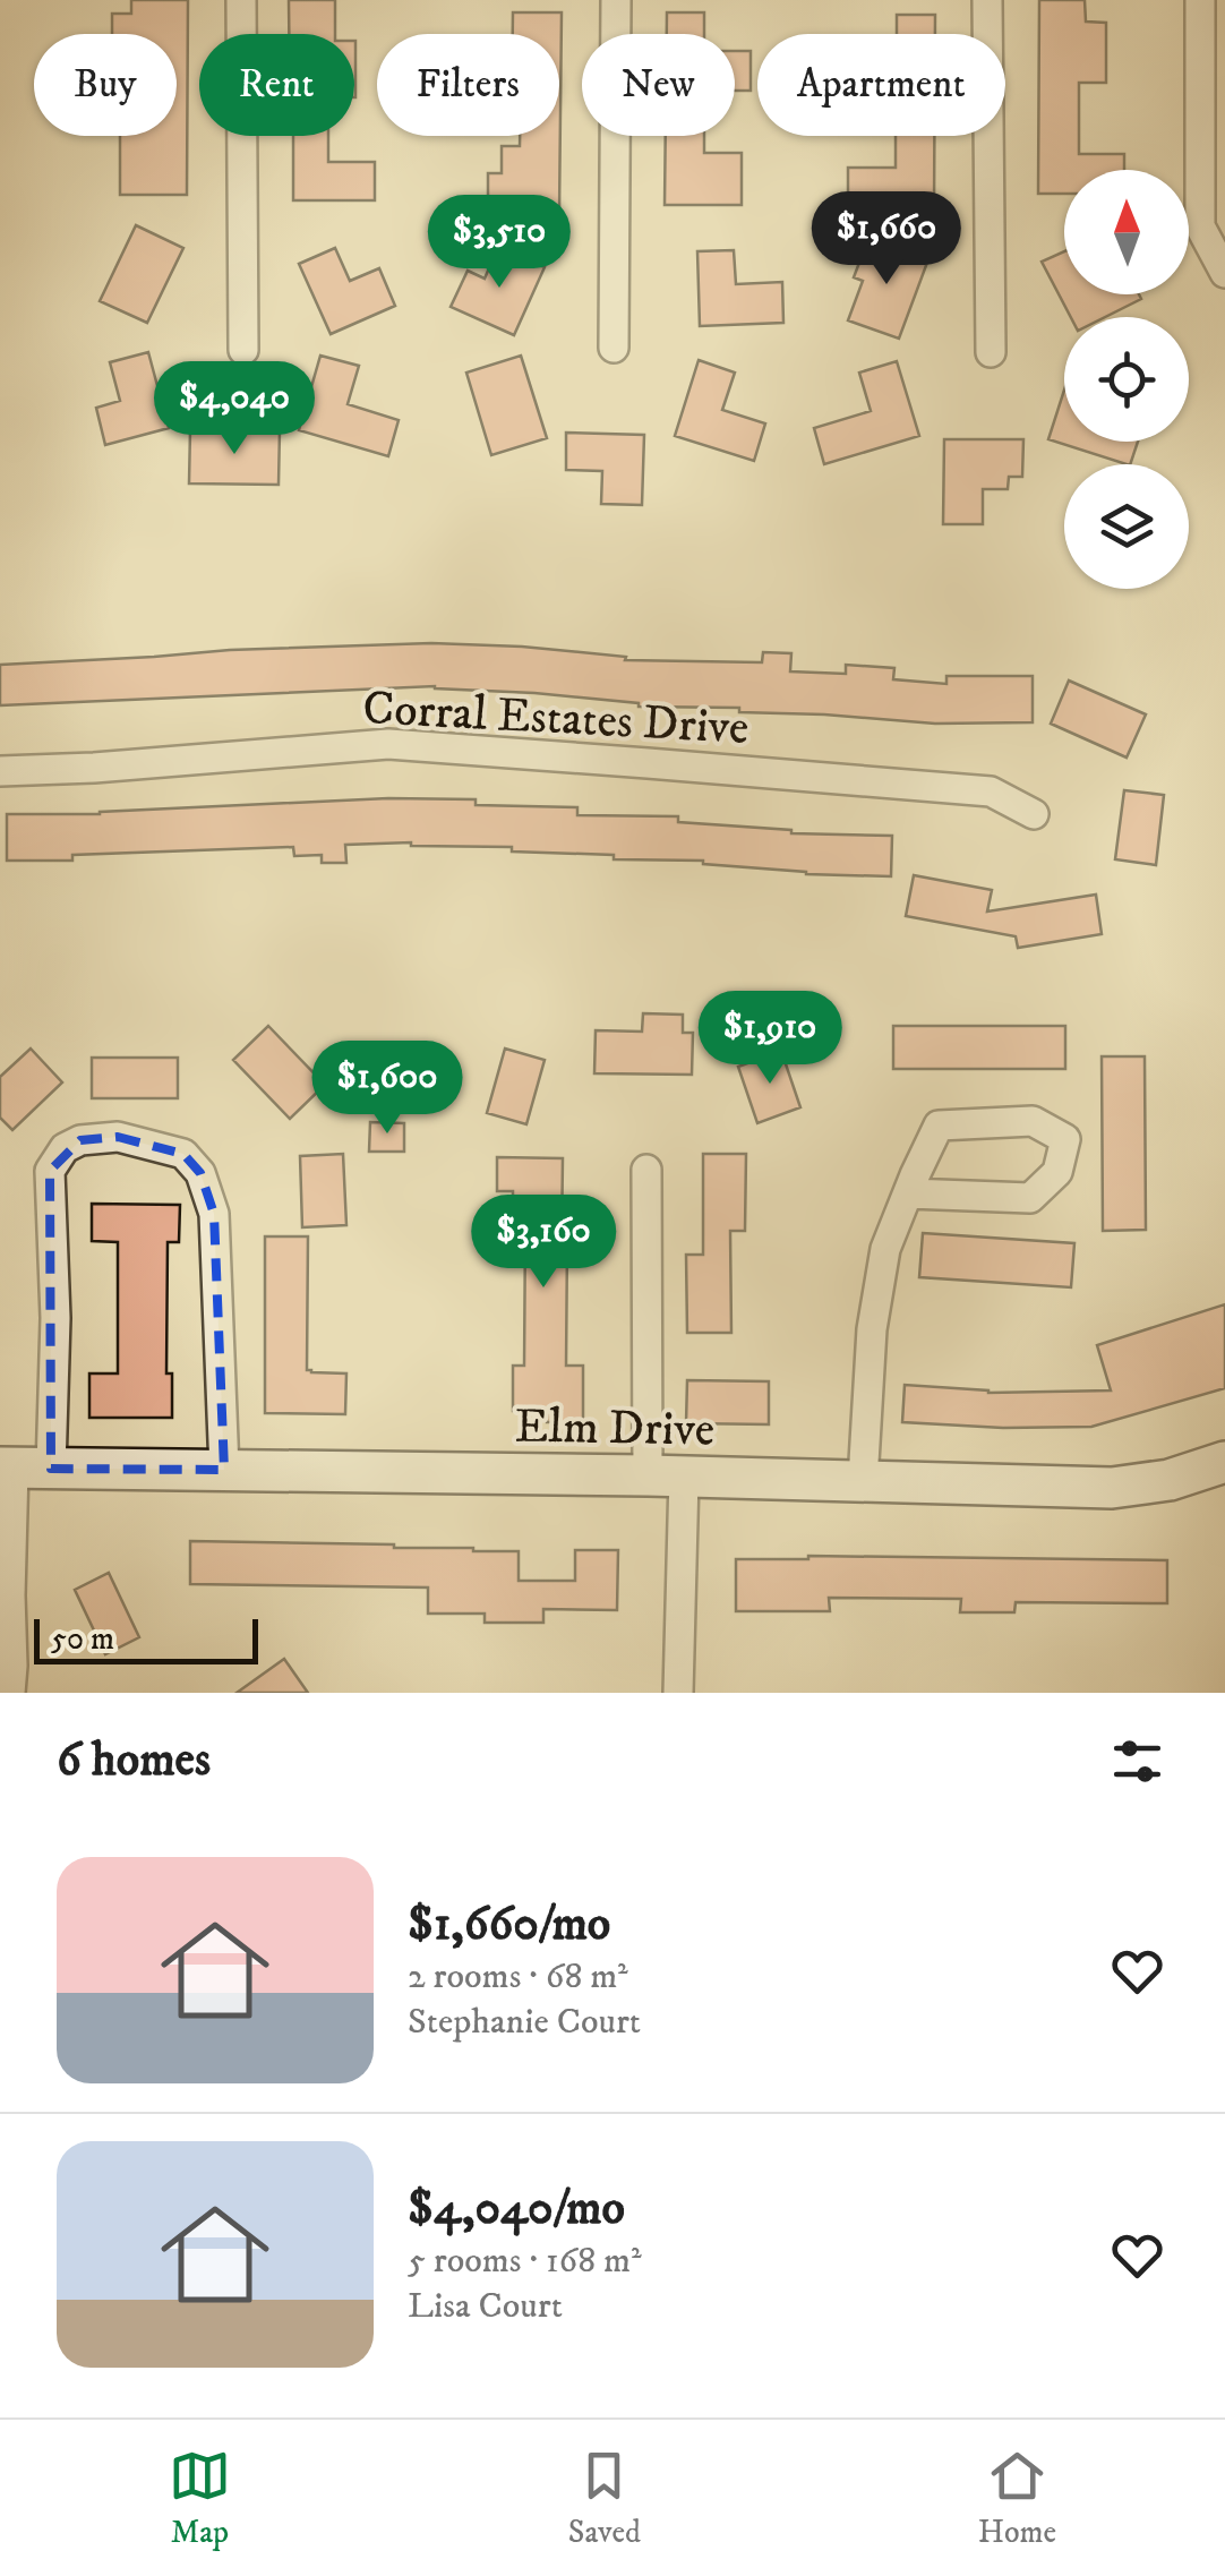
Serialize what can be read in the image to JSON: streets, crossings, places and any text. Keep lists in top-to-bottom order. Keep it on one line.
{"streets":{"street":["Corral Estates Drive","Elm Drive"]},"scale_bar":"50 m","north":"top","page":{"chip":["Buy","Rent","Filters","New","Apartment"],"price":["$1,660","$3,510","$4,040","$1,910","$1,600","$3,160"],"scale":"50 m","heading":"6 homes","list":[{"name":"$1,660/mo","note":"2 rooms · 68 m² · Stephanie Court"},{"name":"$4,040/mo","note":"5 rooms · 168 m² · Lisa Court"}],"tabs":["Map","Saved","Home"]}}
